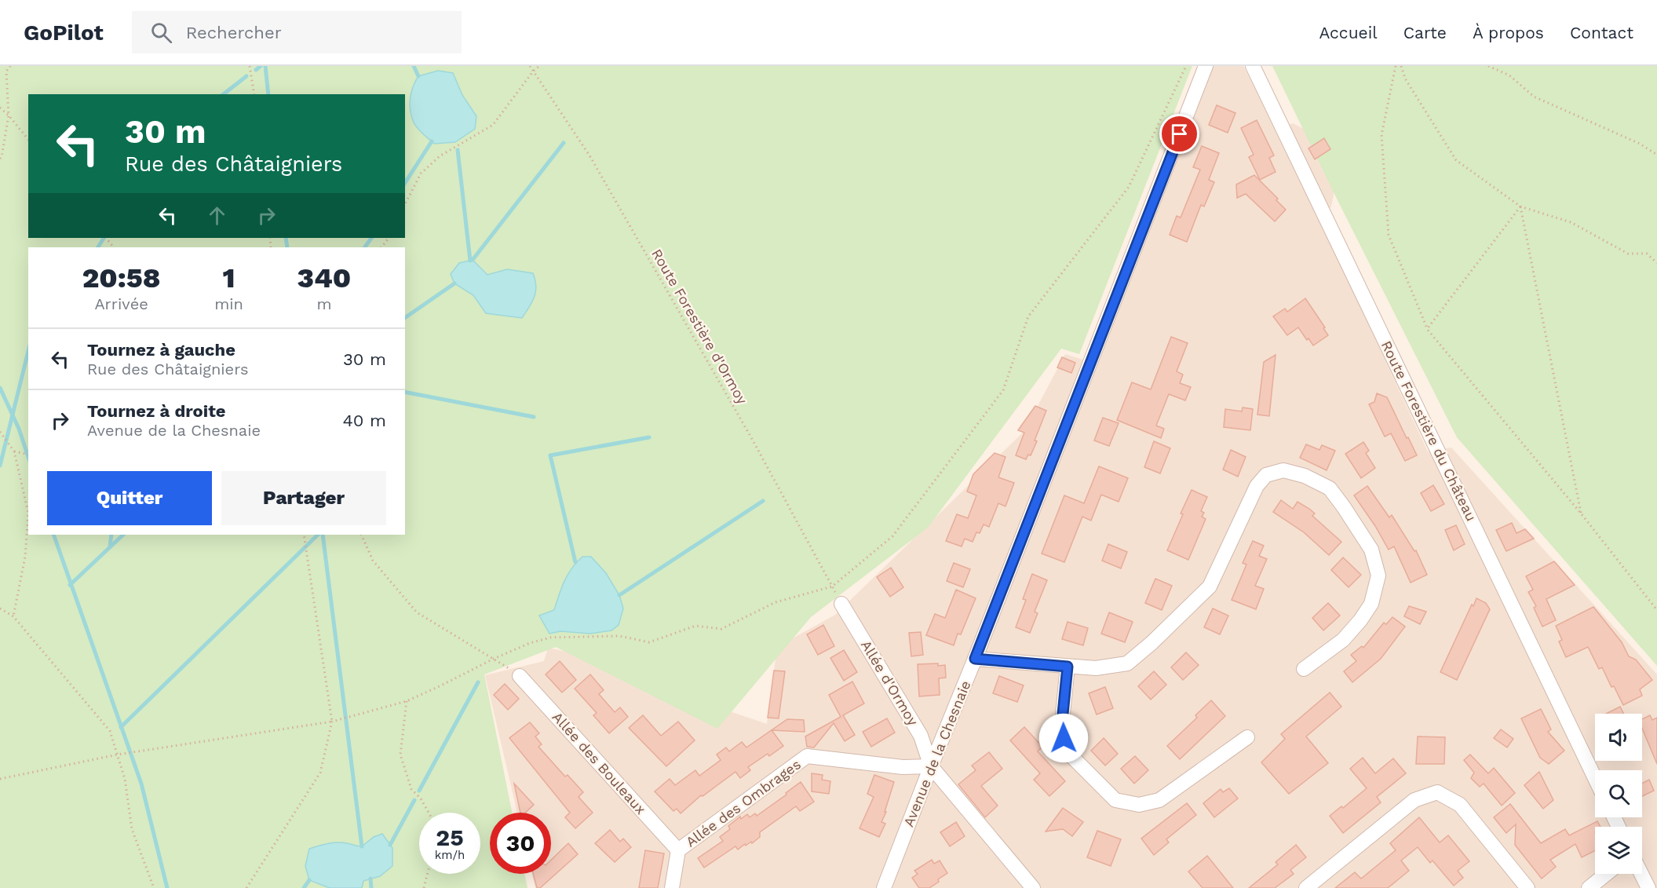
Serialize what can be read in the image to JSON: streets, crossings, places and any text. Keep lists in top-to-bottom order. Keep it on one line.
{"streets":{"street":["Route Forestière du Château","Allée d'Ormoy","Avenue de la Chesnaie","Allée des Bouleaux","Allée des Ombrages"],"path":["Route Forestière d'Ormoy"]},"crossings":[["Route Forestière d'Ormoy","Allée d'Ormoy"],["Allée d'Ormoy","Avenue de la Chesnaie"],["Allée d'Ormoy","Allée des Ombrages"],["Avenue de la Chesnaie","Allée des Ombrages"],["Allée des Bouleaux","Allée des Ombrages"]],"page":{"header":"GoPilot","search":"Rechercher","nav":["Accueil","Carte","À propos","Contact"],"turn":["30 m","Rue des Châtaigniers"],"eta":["20:58","Arrivée","1","min","340","m"],"list":[{"name":"Tournez à gauche","note":"Rue des Châtaigniers","value":"30 m"},{"name":"Tournez à droite","note":"Avenue de la Chesnaie","value":"40 m"}],"buttons":["Quitter","Partager"],"speed":"25 km/h","limit":"30"}}
